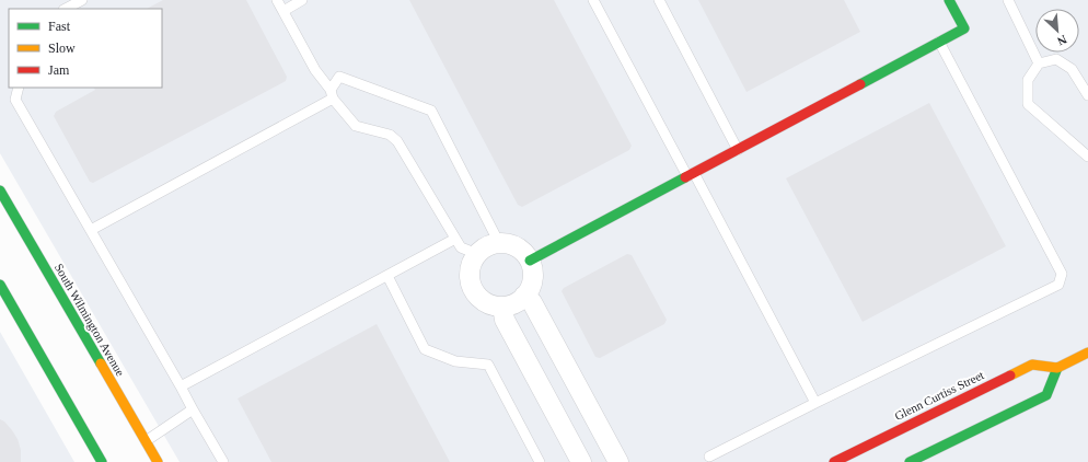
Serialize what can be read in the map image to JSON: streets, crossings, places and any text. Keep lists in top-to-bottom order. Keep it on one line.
{"streets":{"street":["South Wilmington Avenue","Glenn Curtiss Street"]},"legend":["Fast","Slow","Jam"],"north":"bottom right"}
